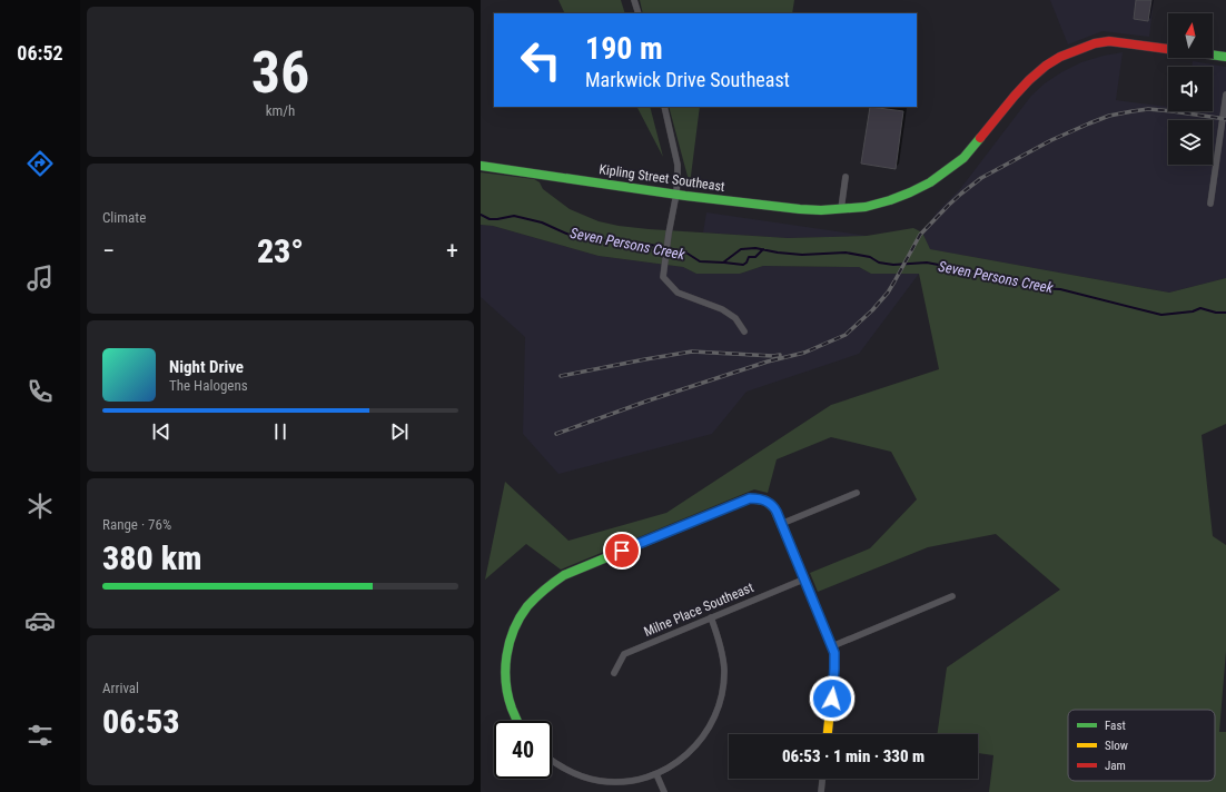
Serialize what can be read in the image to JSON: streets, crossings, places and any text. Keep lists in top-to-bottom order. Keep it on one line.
{"streets":{"street":["Kipling Street Southeast","Milne Place Southeast"]},"water":["Seven Persons Creek"],"legend":["Fast","Slow","Jam"],"north":"top","page":{"tabs":"06:52","tile":[["36","km/h"],"Climate",["Range · 76%","380 km"],["Arrival","06:53"]],"turn":["190 m","Markwick Drive Southeast"],"heat":["−","23°","+"],"song":["Night Drive","The Halogens"],"limit":"40","trip":"06:53 · 1 min · 330 m"}}
